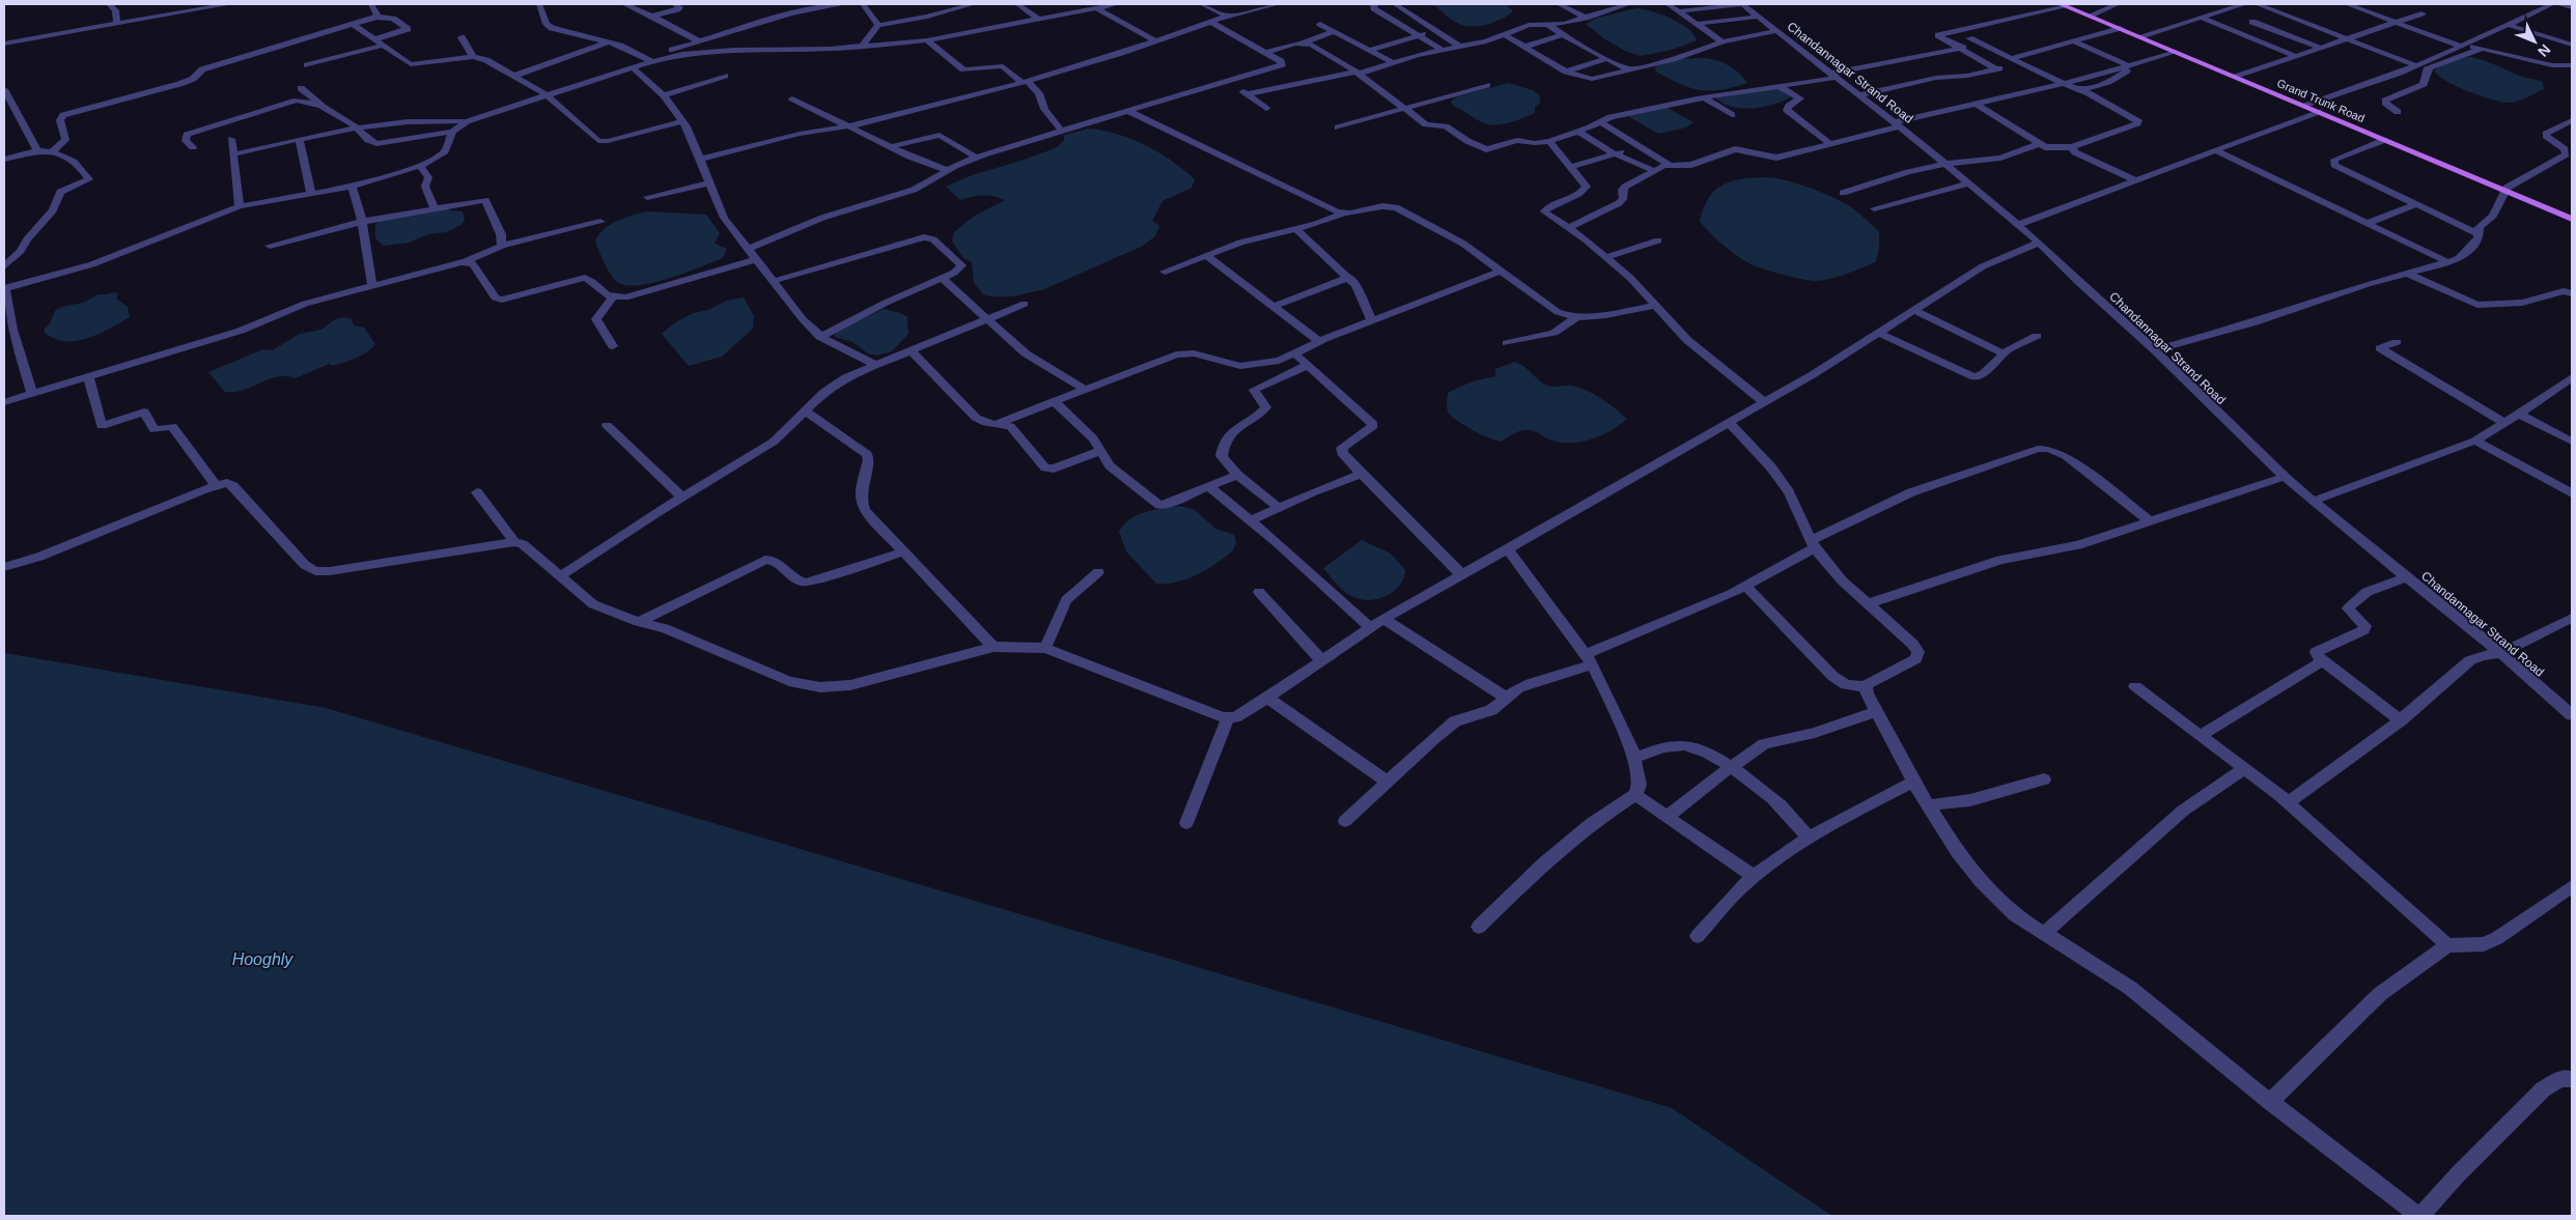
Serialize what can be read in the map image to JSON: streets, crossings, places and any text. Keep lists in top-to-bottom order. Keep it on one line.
{"streets":{"main road":["Grand Trunk Road"],"street":["Chandannagar Strand Road"]},"water":["Hooghly"],"north":"bottom right"}
